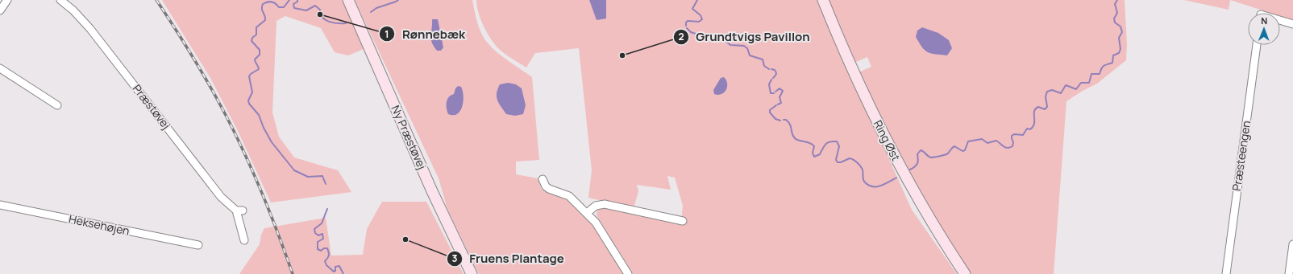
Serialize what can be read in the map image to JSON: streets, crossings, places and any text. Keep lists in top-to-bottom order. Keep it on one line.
{"streets":{"main road":["Ny Præstøvej","Ring Øst"],"street":["Præstøvej","Præsteengen","Heksehøjen"]},"places":["Rønnebæk","Grundtvigs Pavillon","Fruens Plantage"],"north":"top"}
